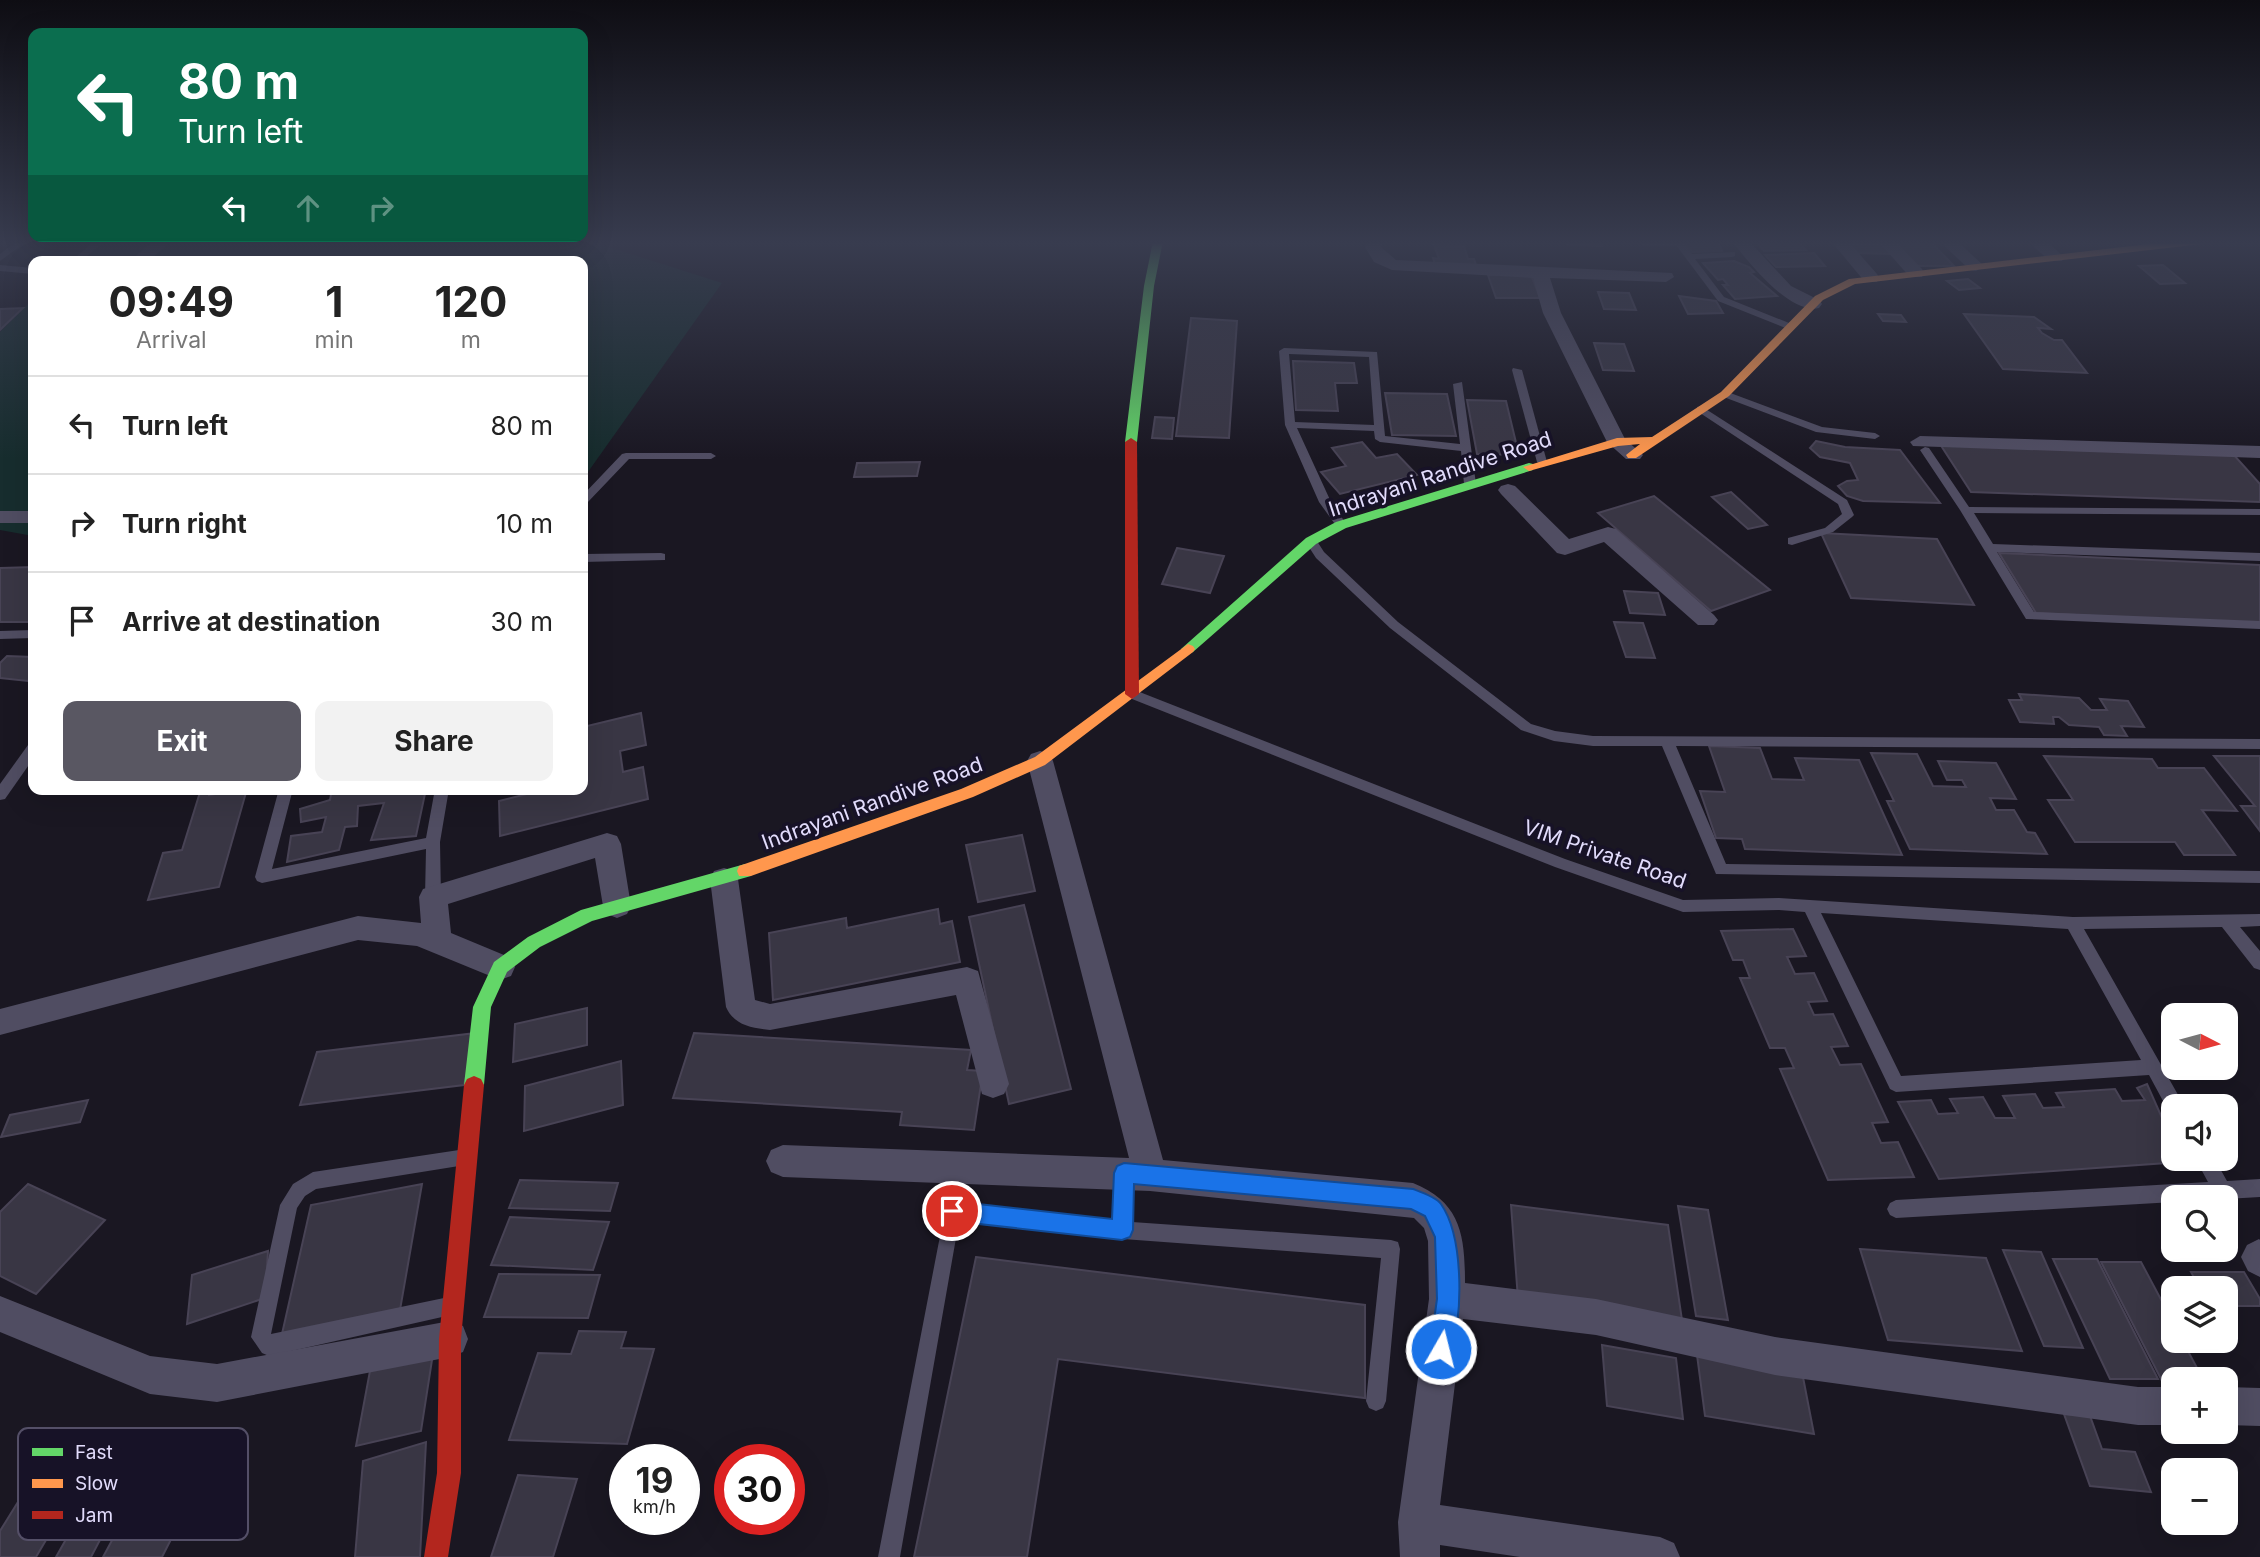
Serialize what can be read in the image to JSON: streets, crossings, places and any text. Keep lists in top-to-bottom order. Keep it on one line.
{"streets":{"street":["Indrayani Randive Road"],"lane":["VIM Private Road"]},"crossings":[["Indrayani Randive Road","VIM Private Road"]],"legend":["Fast","Slow","Jam"],"north":"right","page":{"turn":["80 m","Turn left"],"eta":["09:49","Arrival","1","min","120","m"],"list":[{"name":"Turn left","value":"80 m"},{"name":"Turn right","value":"10 m"},{"name":"Arrive at destination","value":"30 m"}],"buttons":["Exit","Share"],"map_buttons":["+","−"],"speed":"19 km/h","limit":"30"}}
